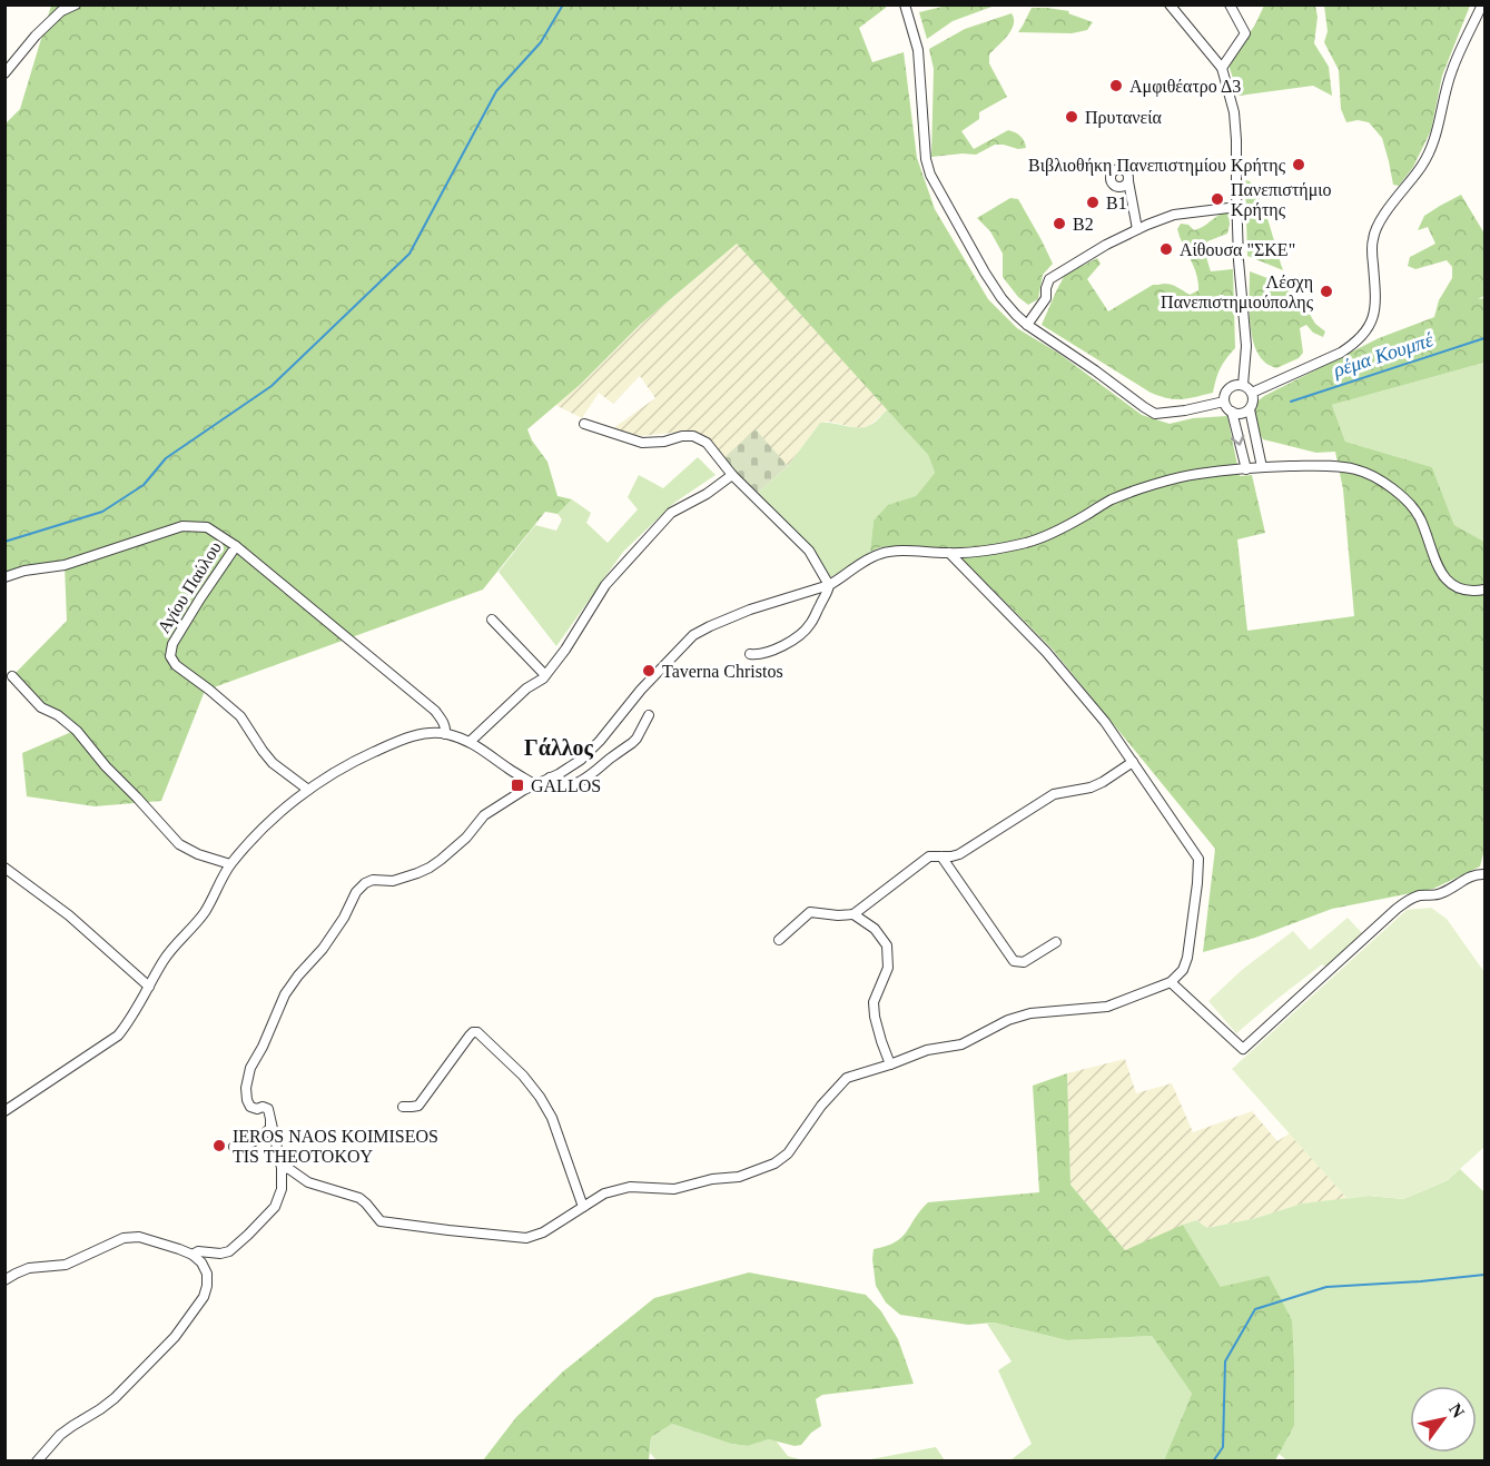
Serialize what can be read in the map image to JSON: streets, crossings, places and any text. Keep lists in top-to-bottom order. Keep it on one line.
{"streets":{"street":["Αγίου Παύλου"]},"districts":["Γάλλος"],"water":["ρέμα Κουμπέ"],"places":{"other":["Αμφιθέατρο Δ3","Πρυτανεία","Βιβλιοθήκη Πανεπιστημίου Κρήτης","Πανεπιστήμιο Κρήτης","Β1","Β2","Αίθουσα \"ΣΚΕ\"","Λέσχη Πανεπιστημιούπολης","Taverna Christos","IEROS NAOS KOIMISEOS TIS THEOTOKOY"],"transit":["GALLOS"]},"north":"top right"}
